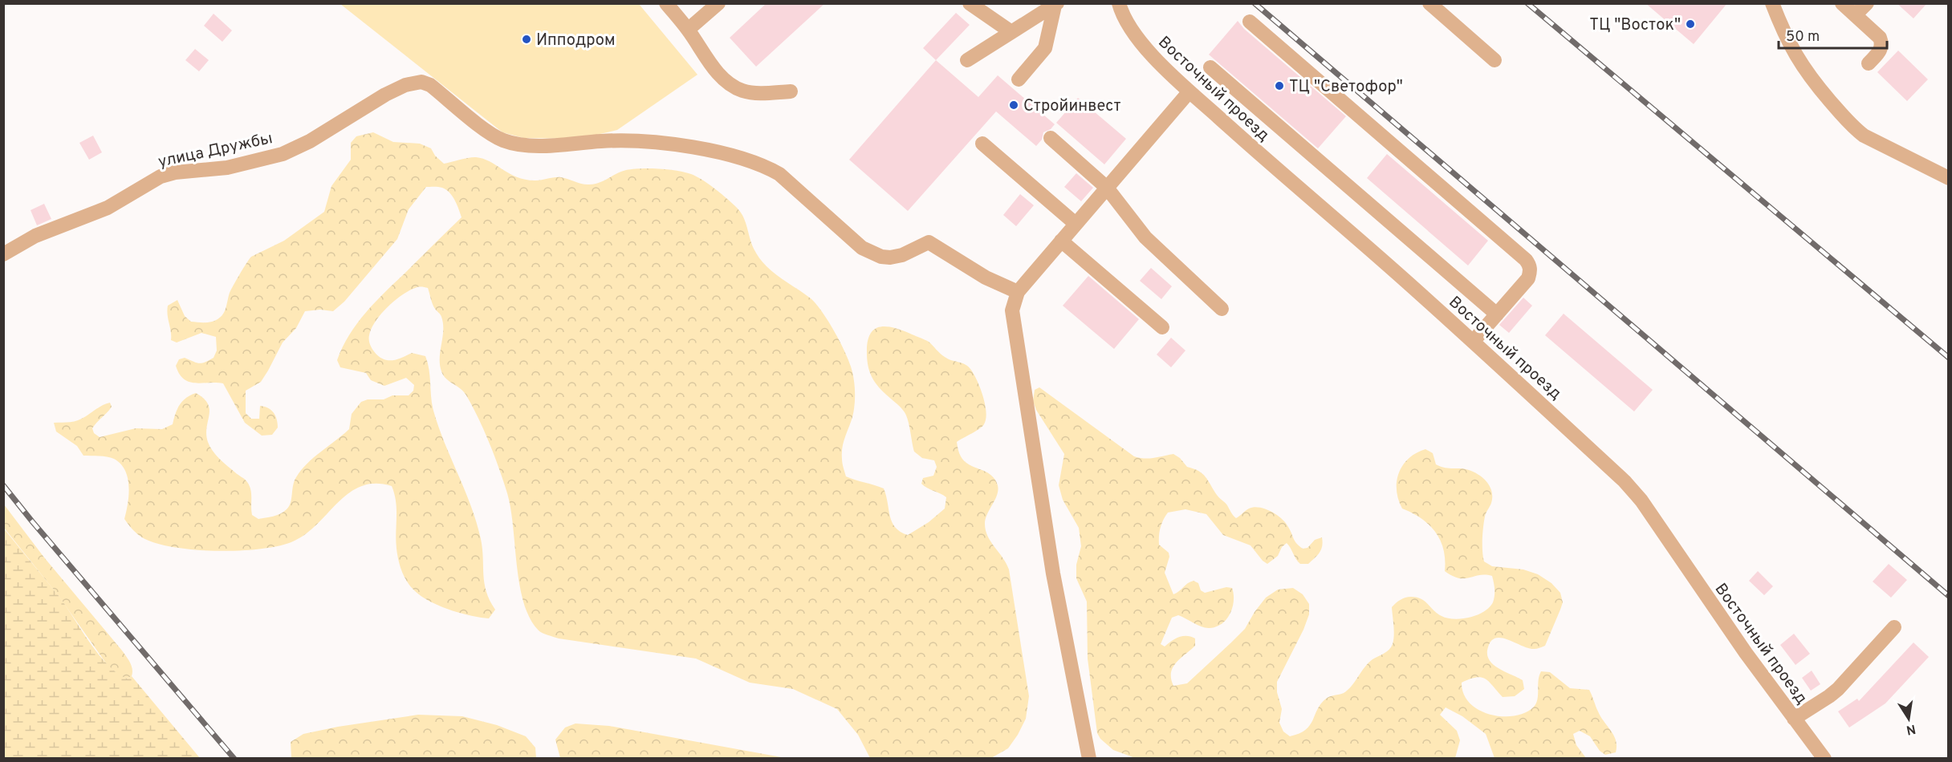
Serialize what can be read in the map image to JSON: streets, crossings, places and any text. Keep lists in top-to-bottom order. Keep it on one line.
{"streets":{"street":["Восточный проезд","улица Дружбы"]},"places":["ТЦ \"Восток\"","Ипподром","ТЦ \"Светофор\"","Стройинвест"],"scale_bar":"50 m","north":"bottom"}
